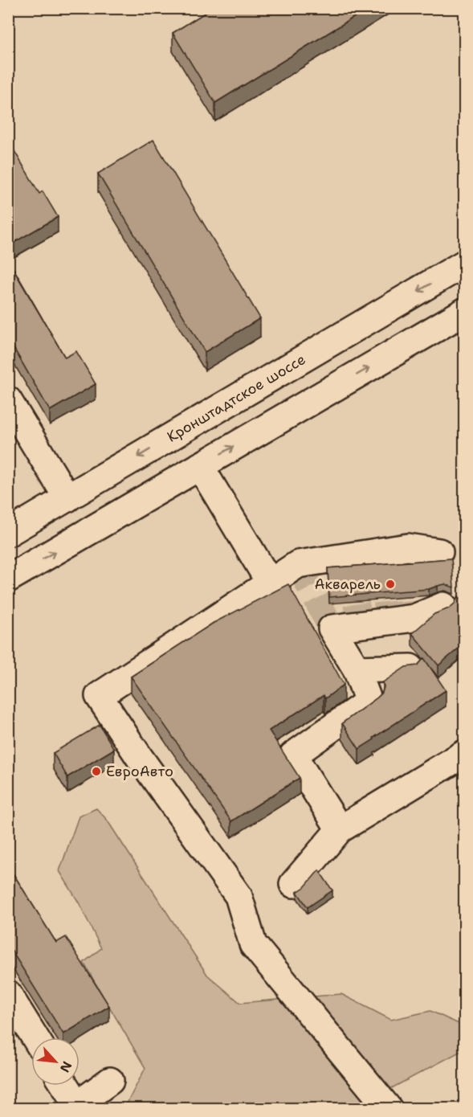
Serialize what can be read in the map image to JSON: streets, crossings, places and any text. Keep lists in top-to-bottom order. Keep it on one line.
{"streets":{"main road":["Кронштадтское шоссе"]},"places":["Акварель","ЕвроАвто"],"north":"bottom right"}
